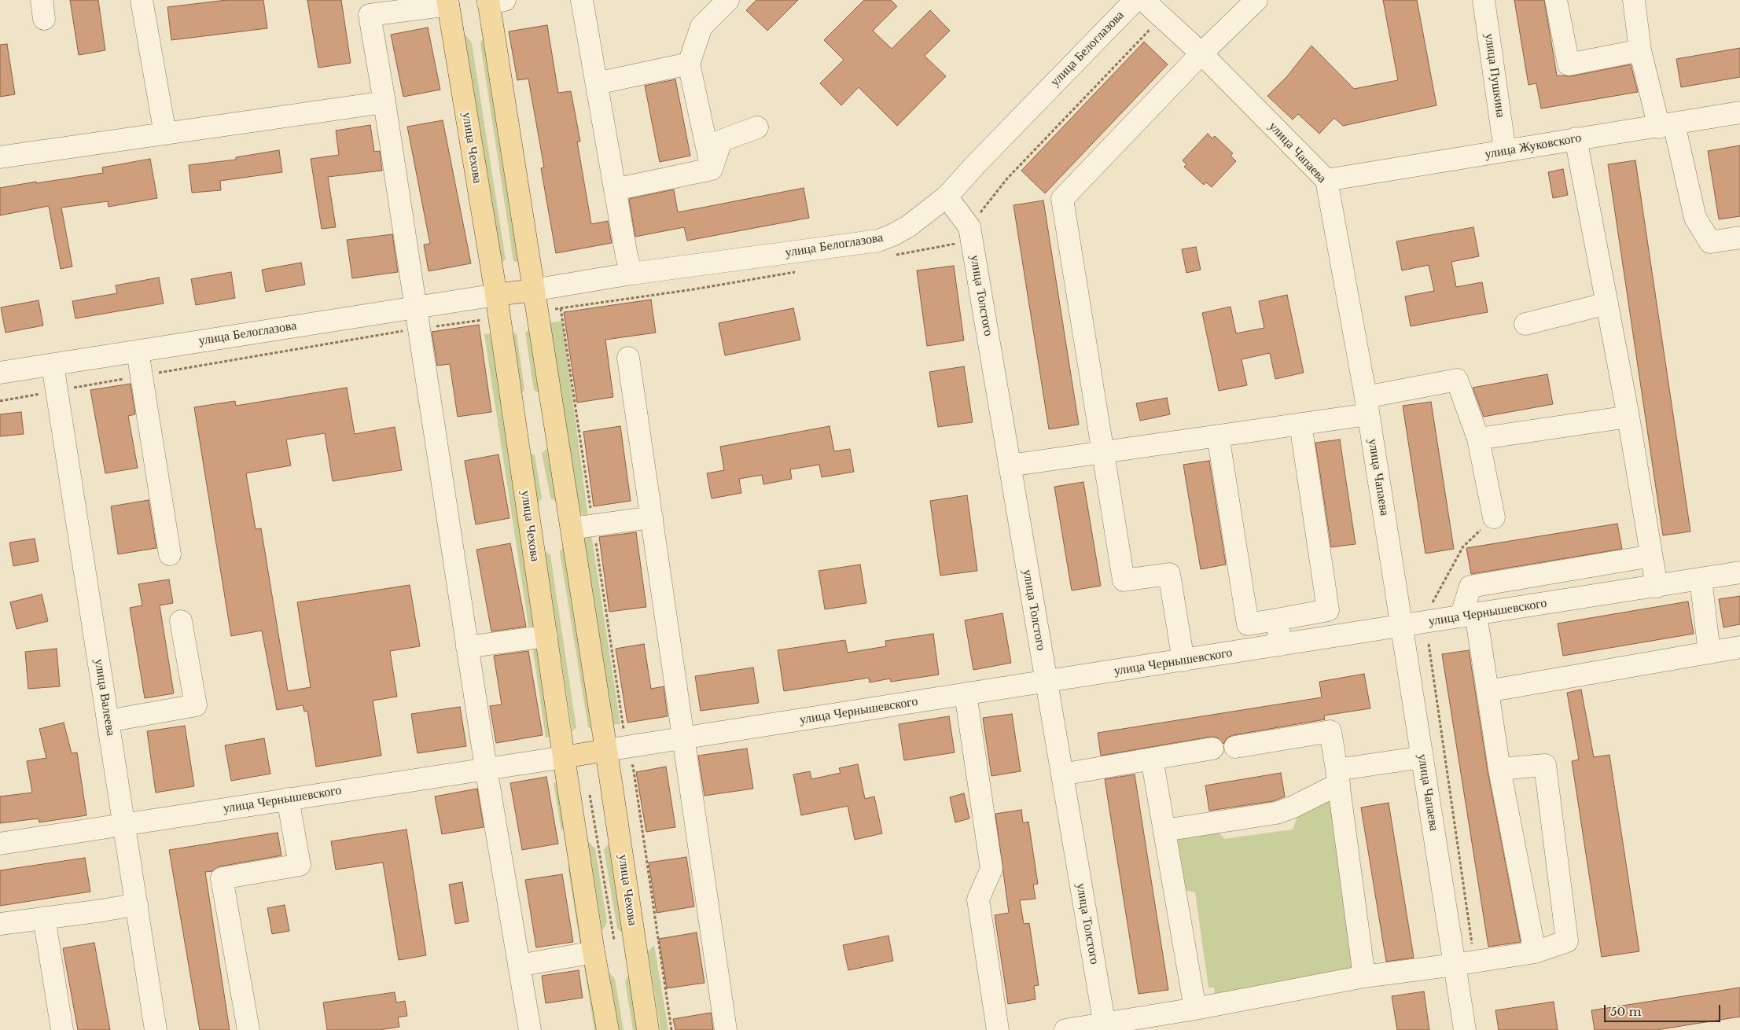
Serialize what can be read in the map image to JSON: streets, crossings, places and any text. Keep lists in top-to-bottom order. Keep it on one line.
{"streets":{"main road":["улица Чехова"],"street":["улица Белоглазова","улица Пушкина","улица Жуковского","улица Чапаева","улица Толстого","улица Чернышевского","улица Валеева"]},"crossings":[["улица Белоглазова","улица Чехова"],["улица Белоглазова","улица Толстого"],["улица Белоглазова","улица Валеева"],["улица Пушкина","улица Жуковского"],["улица Жуковского","улица Чапаева"],["улица Чехова","улица Чернышевского"],["улица Чапаева","улица Чернышевского"],["улица Толстого","улица Чернышевского"],["улица Чернышевского","улица Валеева"]],"scale_bar":"50 m"}
